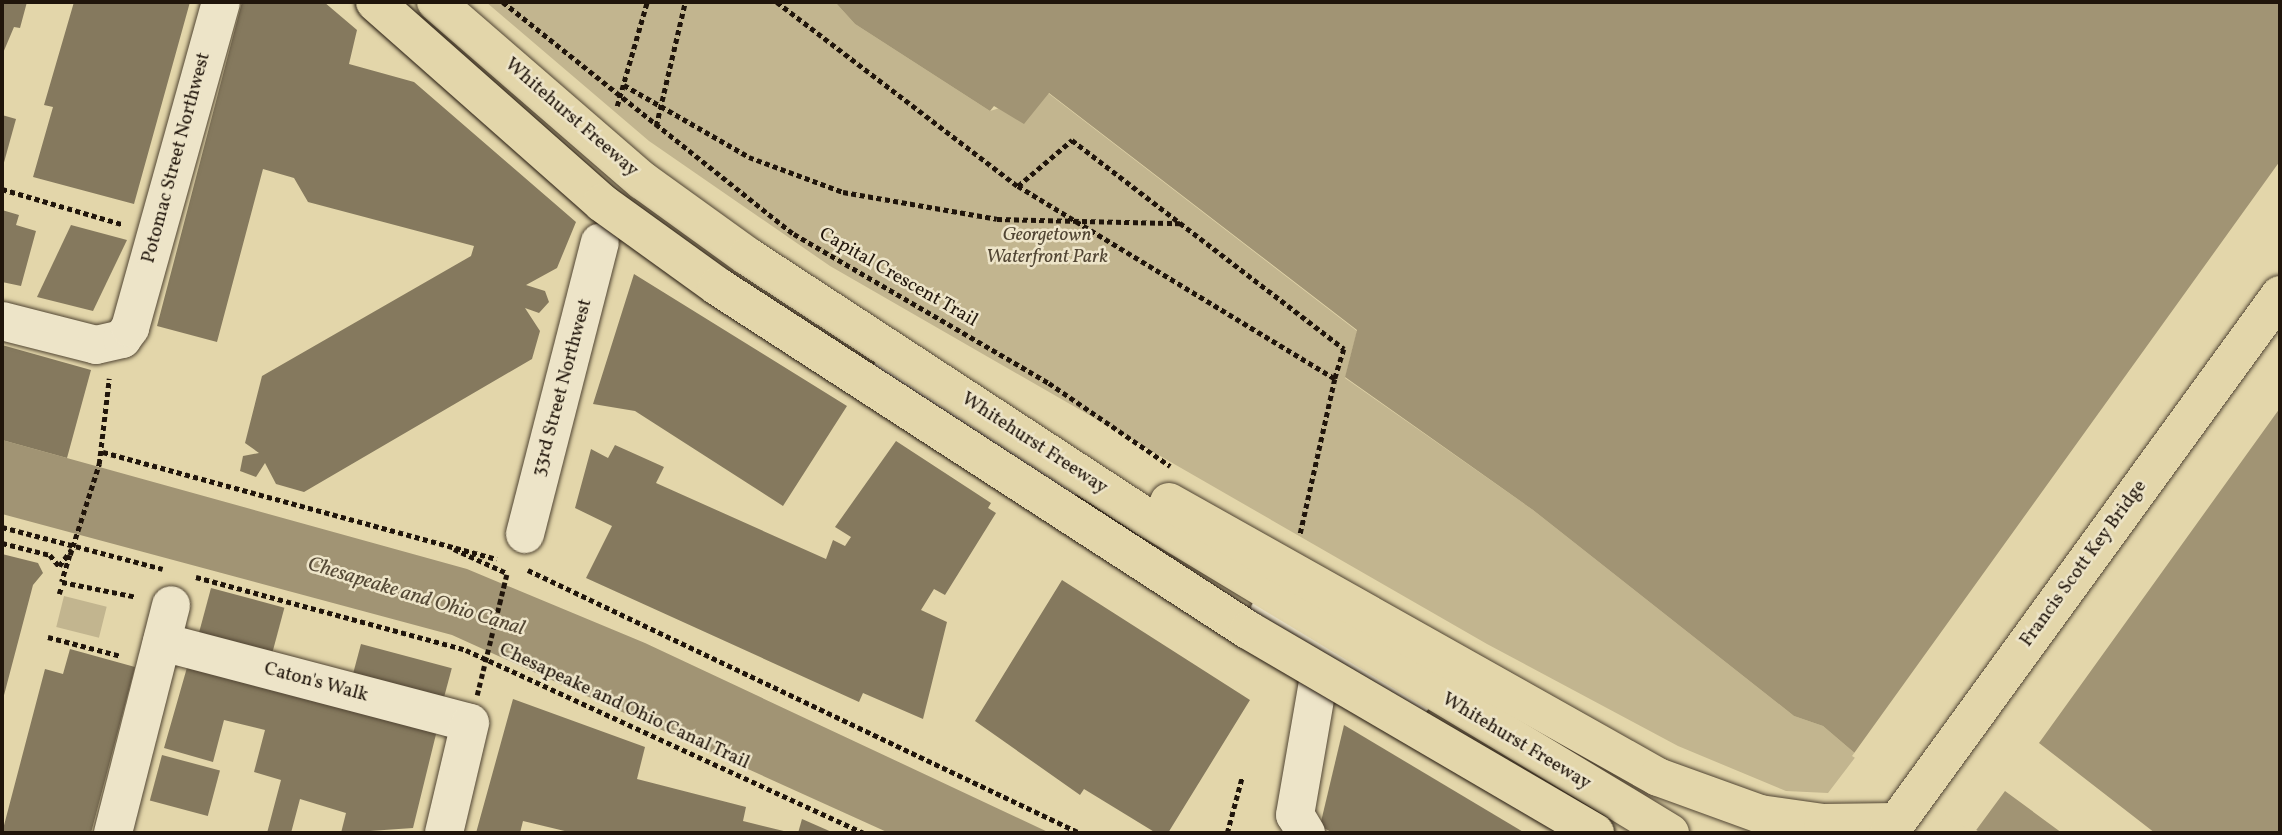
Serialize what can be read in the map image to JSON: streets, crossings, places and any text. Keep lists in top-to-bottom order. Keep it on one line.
{"streets":{"highway":["Whitehurst Freeway","Francis Scott Key Bridge"],"street":["Potomac Street Northwest","33rd Street Northwest","Caton's Walk"],"path":["Capital Crescent Trail","Chesapeake and Ohio Canal Trail"]},"water":["Chesapeake and Ohio Canal"],"parks":["Georgetown Waterfront Park"]}
